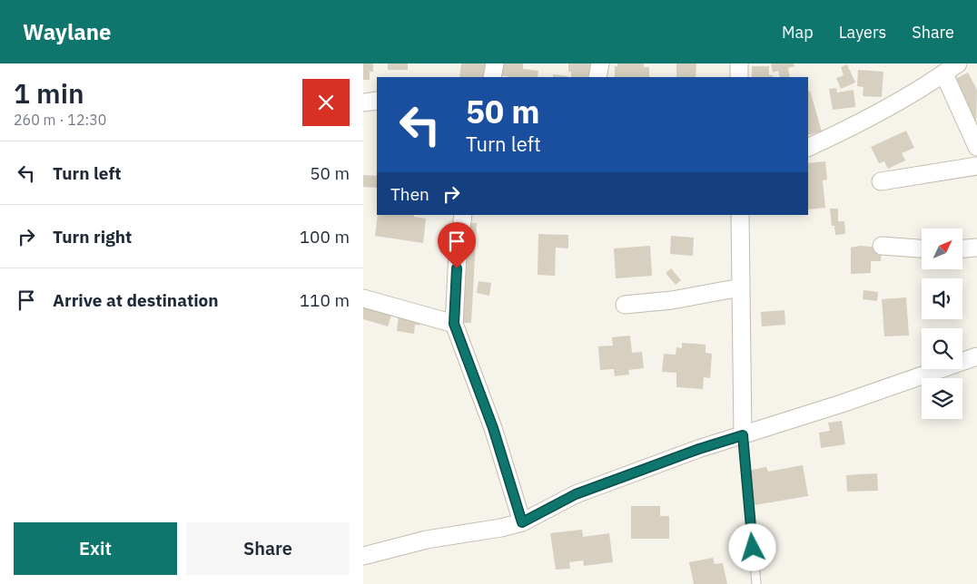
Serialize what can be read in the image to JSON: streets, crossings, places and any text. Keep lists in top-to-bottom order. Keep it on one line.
{"north":"top right","page":{"header":"Waylane","nav":["Map","Layers","Share"],"heading":["1 min","260 m · 12:30"],"turn":["50 m","Turn left"],"list":[{"name":"Turn left","value":"50 m"},{"name":"Turn right","value":"100 m"},{"name":"Arrive at destination","value":"110 m"}],"then":"Then","buttons":["Exit","Share"]}}
